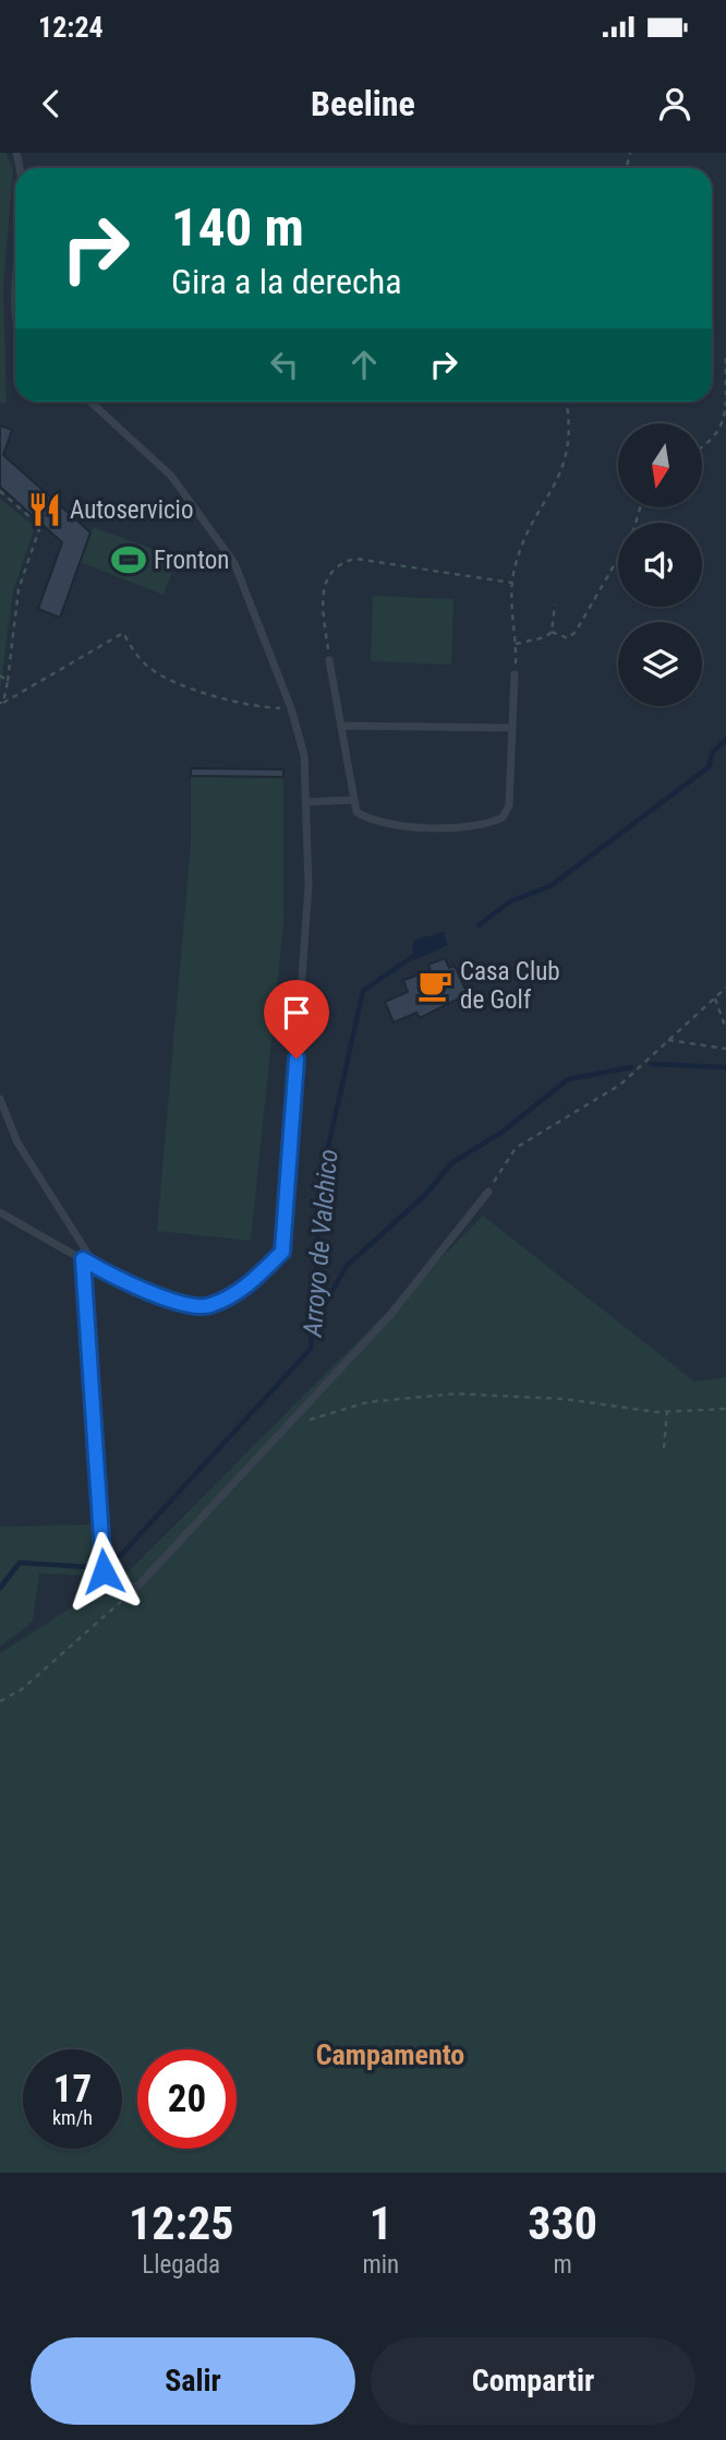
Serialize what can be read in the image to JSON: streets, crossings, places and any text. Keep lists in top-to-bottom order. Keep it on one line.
{"districts":["Campamento"],"water":["Arroyo de Valchico"],"places":{"restaurant":["Autoservicio"],"sports":["Fronton"],"cafe":["Casa Club de Golf"]},"north":"bottom","page":{"status":"12:24","header":"Beeline","turn":["140 m","Gira a la derecha"],"speed":"17 km/h","limit":"20","eta":["12:25","Llegada","1","min","330","m"],"buttons":["Salir","Compartir"]}}
